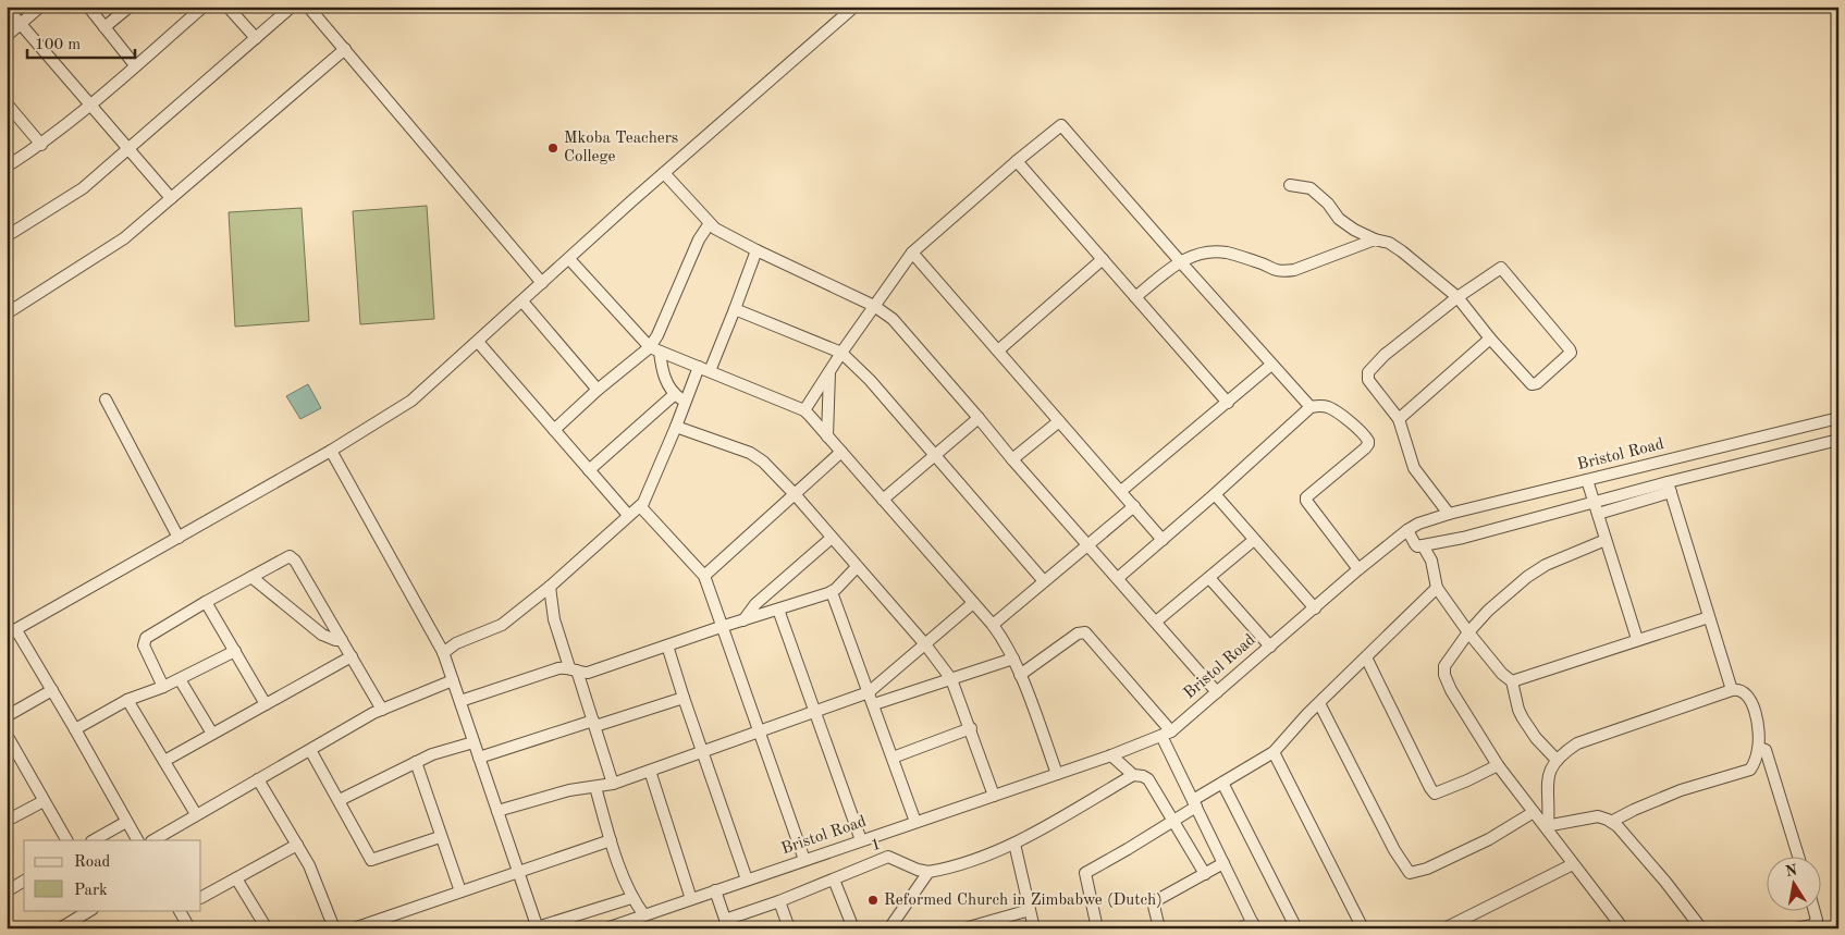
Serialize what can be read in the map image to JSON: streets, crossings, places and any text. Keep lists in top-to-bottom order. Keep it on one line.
{"streets":{"street":["Bristol Road","1"]},"places":["Mkoba Teachers College","Reformed Church in Zimbabwe (Dutch)"],"legend":["Road","Park"],"scale_bar":"100 m","north":"top"}
